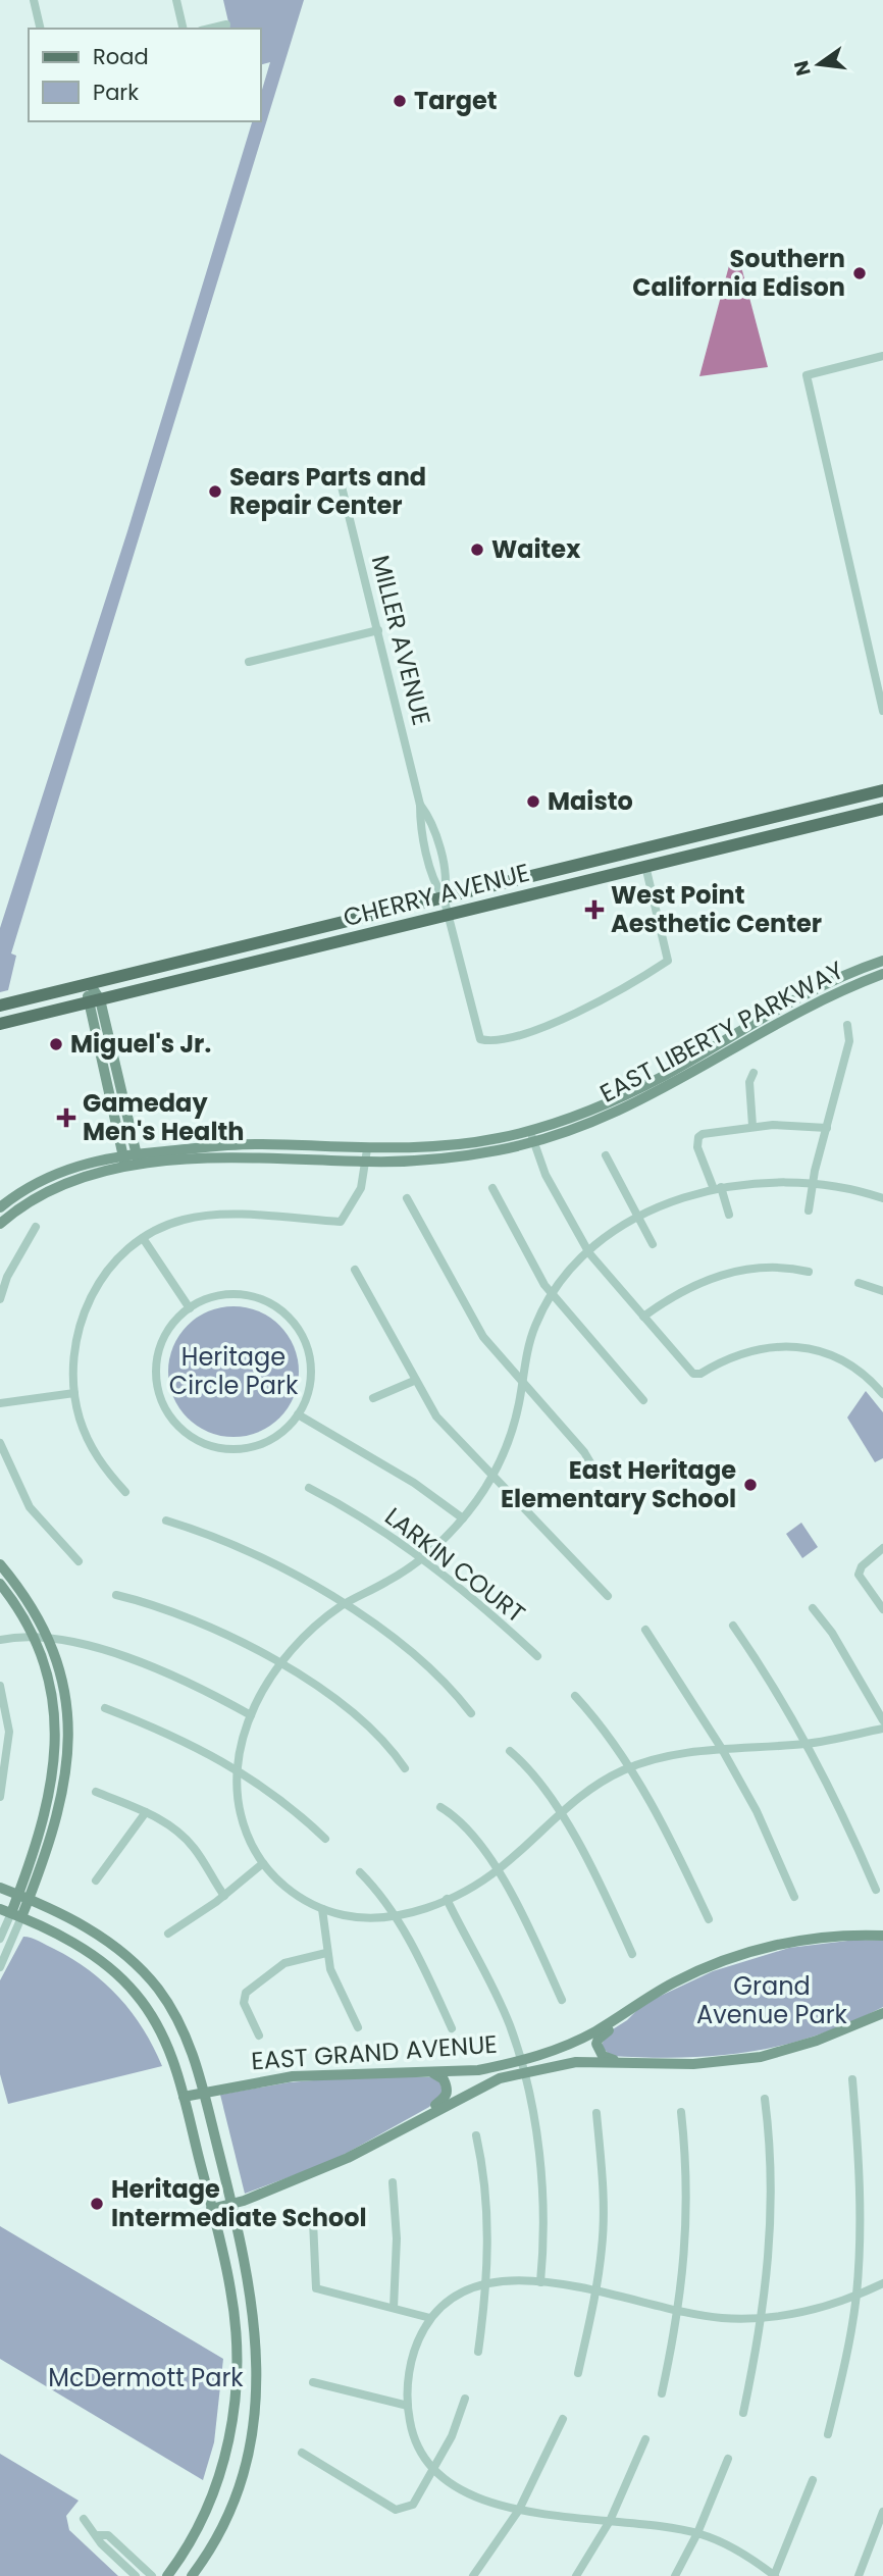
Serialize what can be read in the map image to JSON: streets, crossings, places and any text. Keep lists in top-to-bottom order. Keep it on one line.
{"streets":{"main road":["CHERRY AVENUE"],"street":["MILLER AVENUE","EAST LIBERTY PARKWAY","LARKIN COURT","EAST GRAND AVENUE"]},"crossings":[["MILLER AVENUE","CHERRY AVENUE"]],"parks":["Heritage Circle Park","Grand Avenue Park","McDermott Park"],"places":{"other":["Target","Southern California Edison","Sears Parts and Repair Center","Waitex","Maisto","Miguel's Jr.","East Heritage Elementary School","Heritage Intermediate School"],"health":["West Point Aesthetic Center","Gameday Men's Health"]},"legend":["Road","Park"],"north":"left"}
